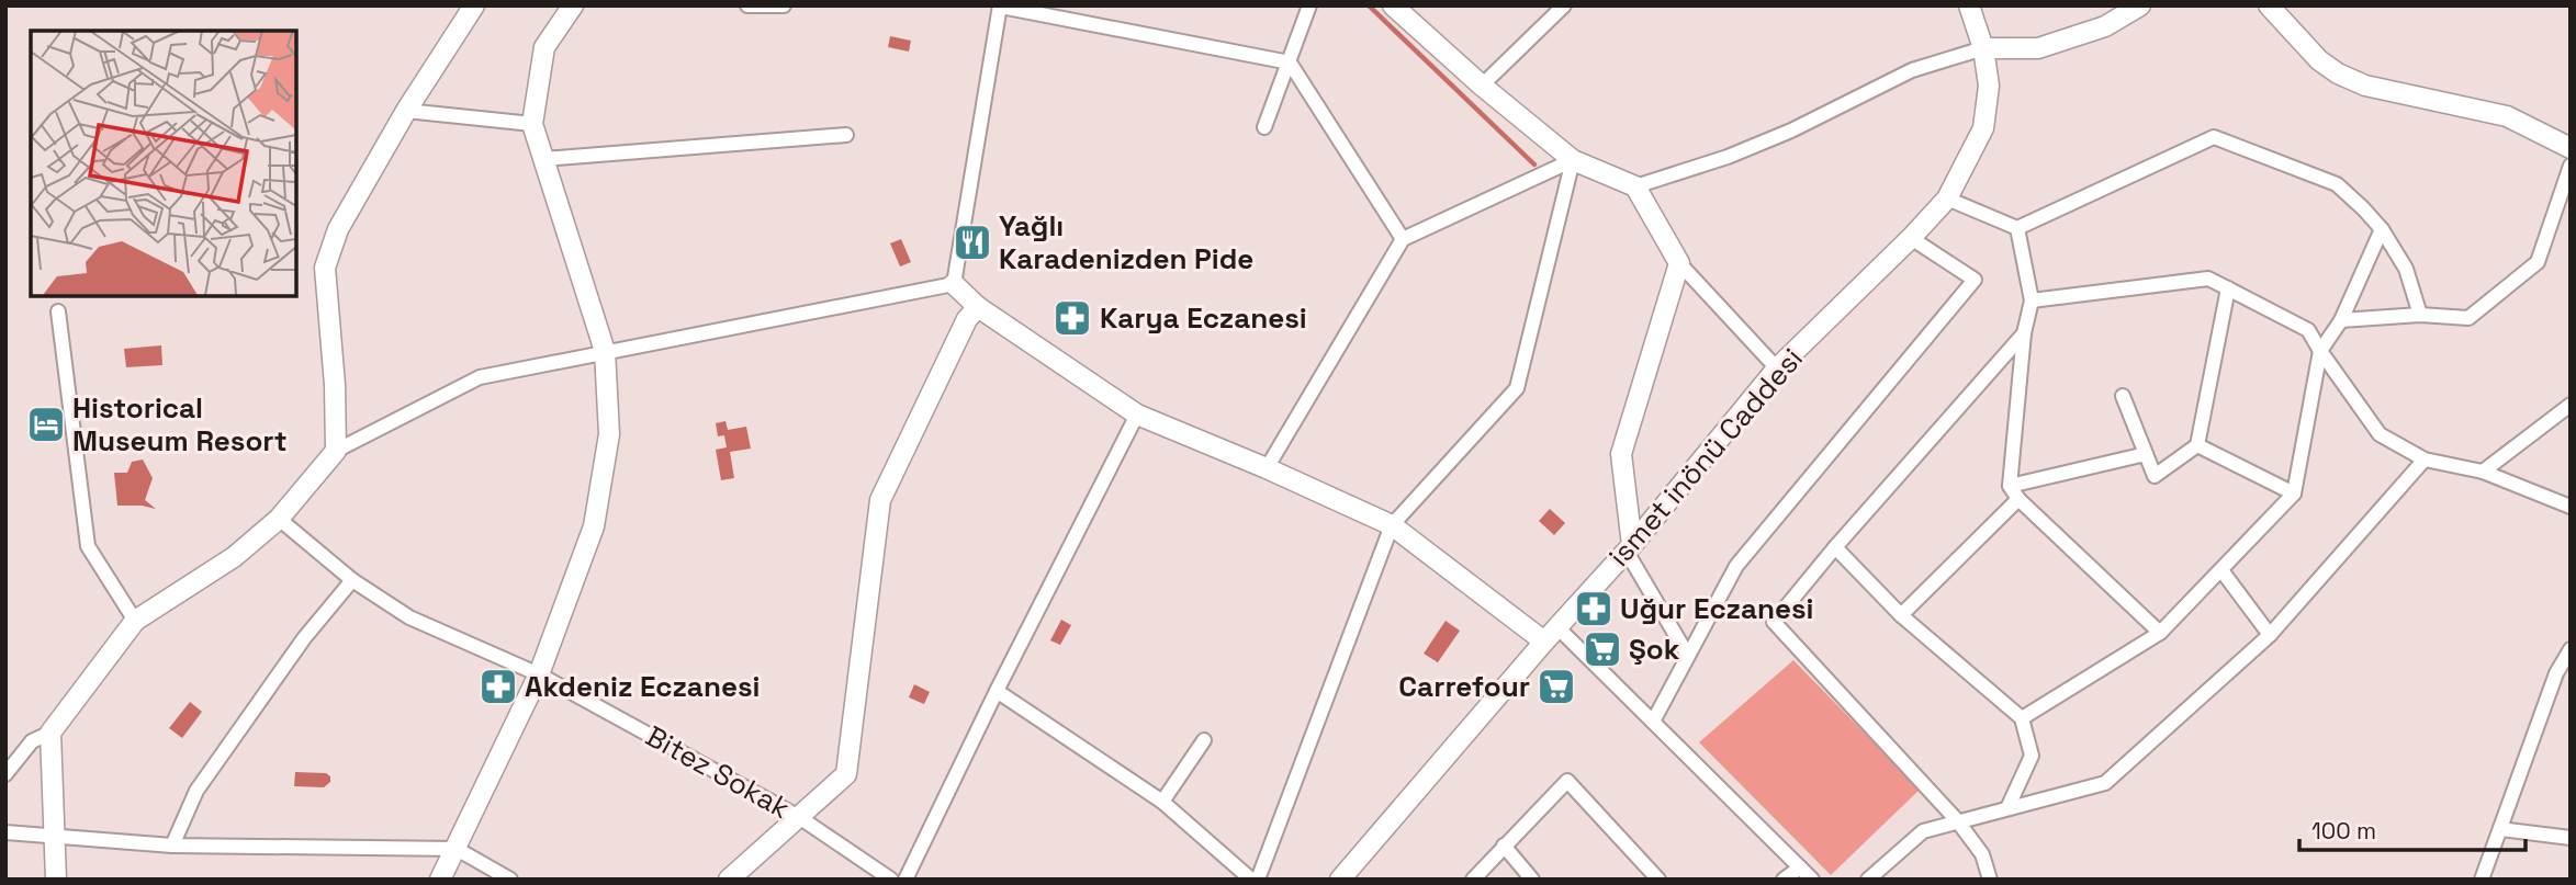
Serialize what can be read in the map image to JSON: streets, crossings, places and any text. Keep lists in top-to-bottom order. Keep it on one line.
{"streets":{"street":["ismet inönü Caddesi","Bitez Sokak"]},"places":{"restaurant":["Yağlı Karadenizden Pide"],"pharmacy":["Karya Eczanesi","Uğur Eczanesi","Akdeniz Eczanesi"],"hotel":["Historical Museum Resort"],"supermarket":["Şok","Carrefour"]},"scale_bar":"100 m"}
